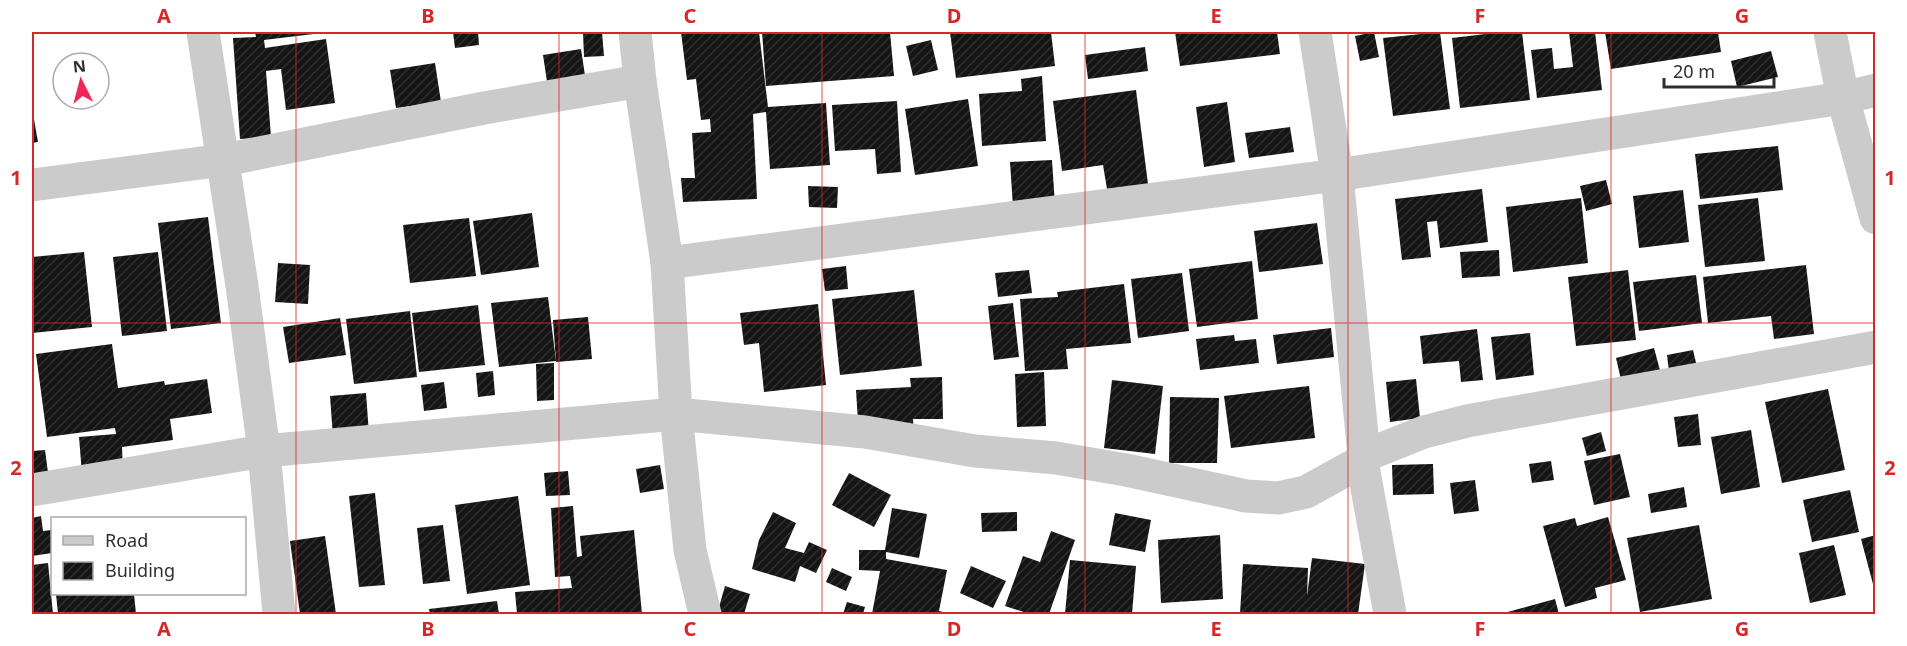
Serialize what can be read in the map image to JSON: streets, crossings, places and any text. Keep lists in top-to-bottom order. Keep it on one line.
{"legend":["Road","Building"],"scale_bar":"20 m","north":"top","grid":{"columns":["A","B","C","D","E","F","G"],"rows":["1","2"]}}
